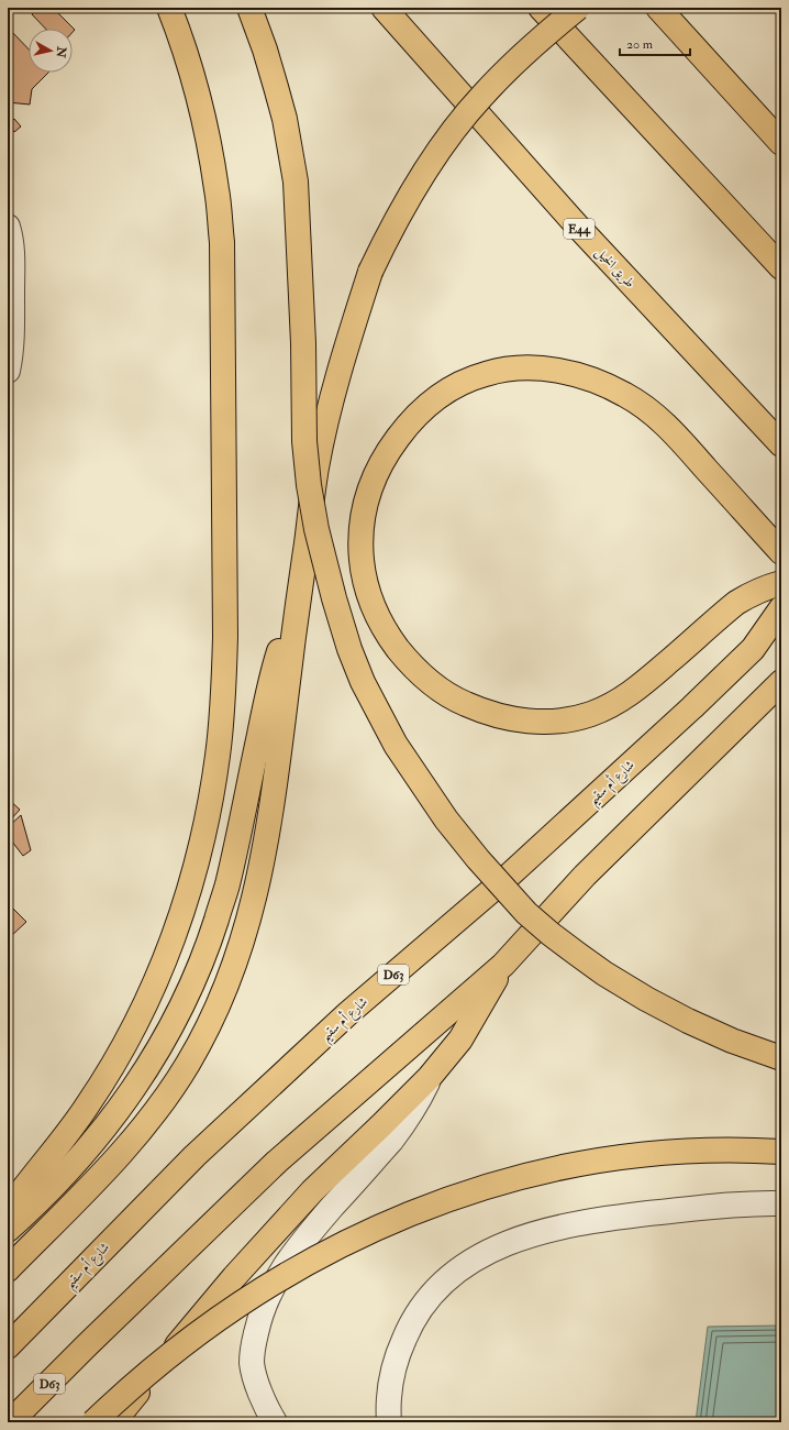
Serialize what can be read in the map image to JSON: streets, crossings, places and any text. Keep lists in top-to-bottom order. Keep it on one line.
{"streets":{"main road":["E44","طريق الخيل","شارع أم سقيم","D63"]},"scale_bar":"20 m","north":"right"}
